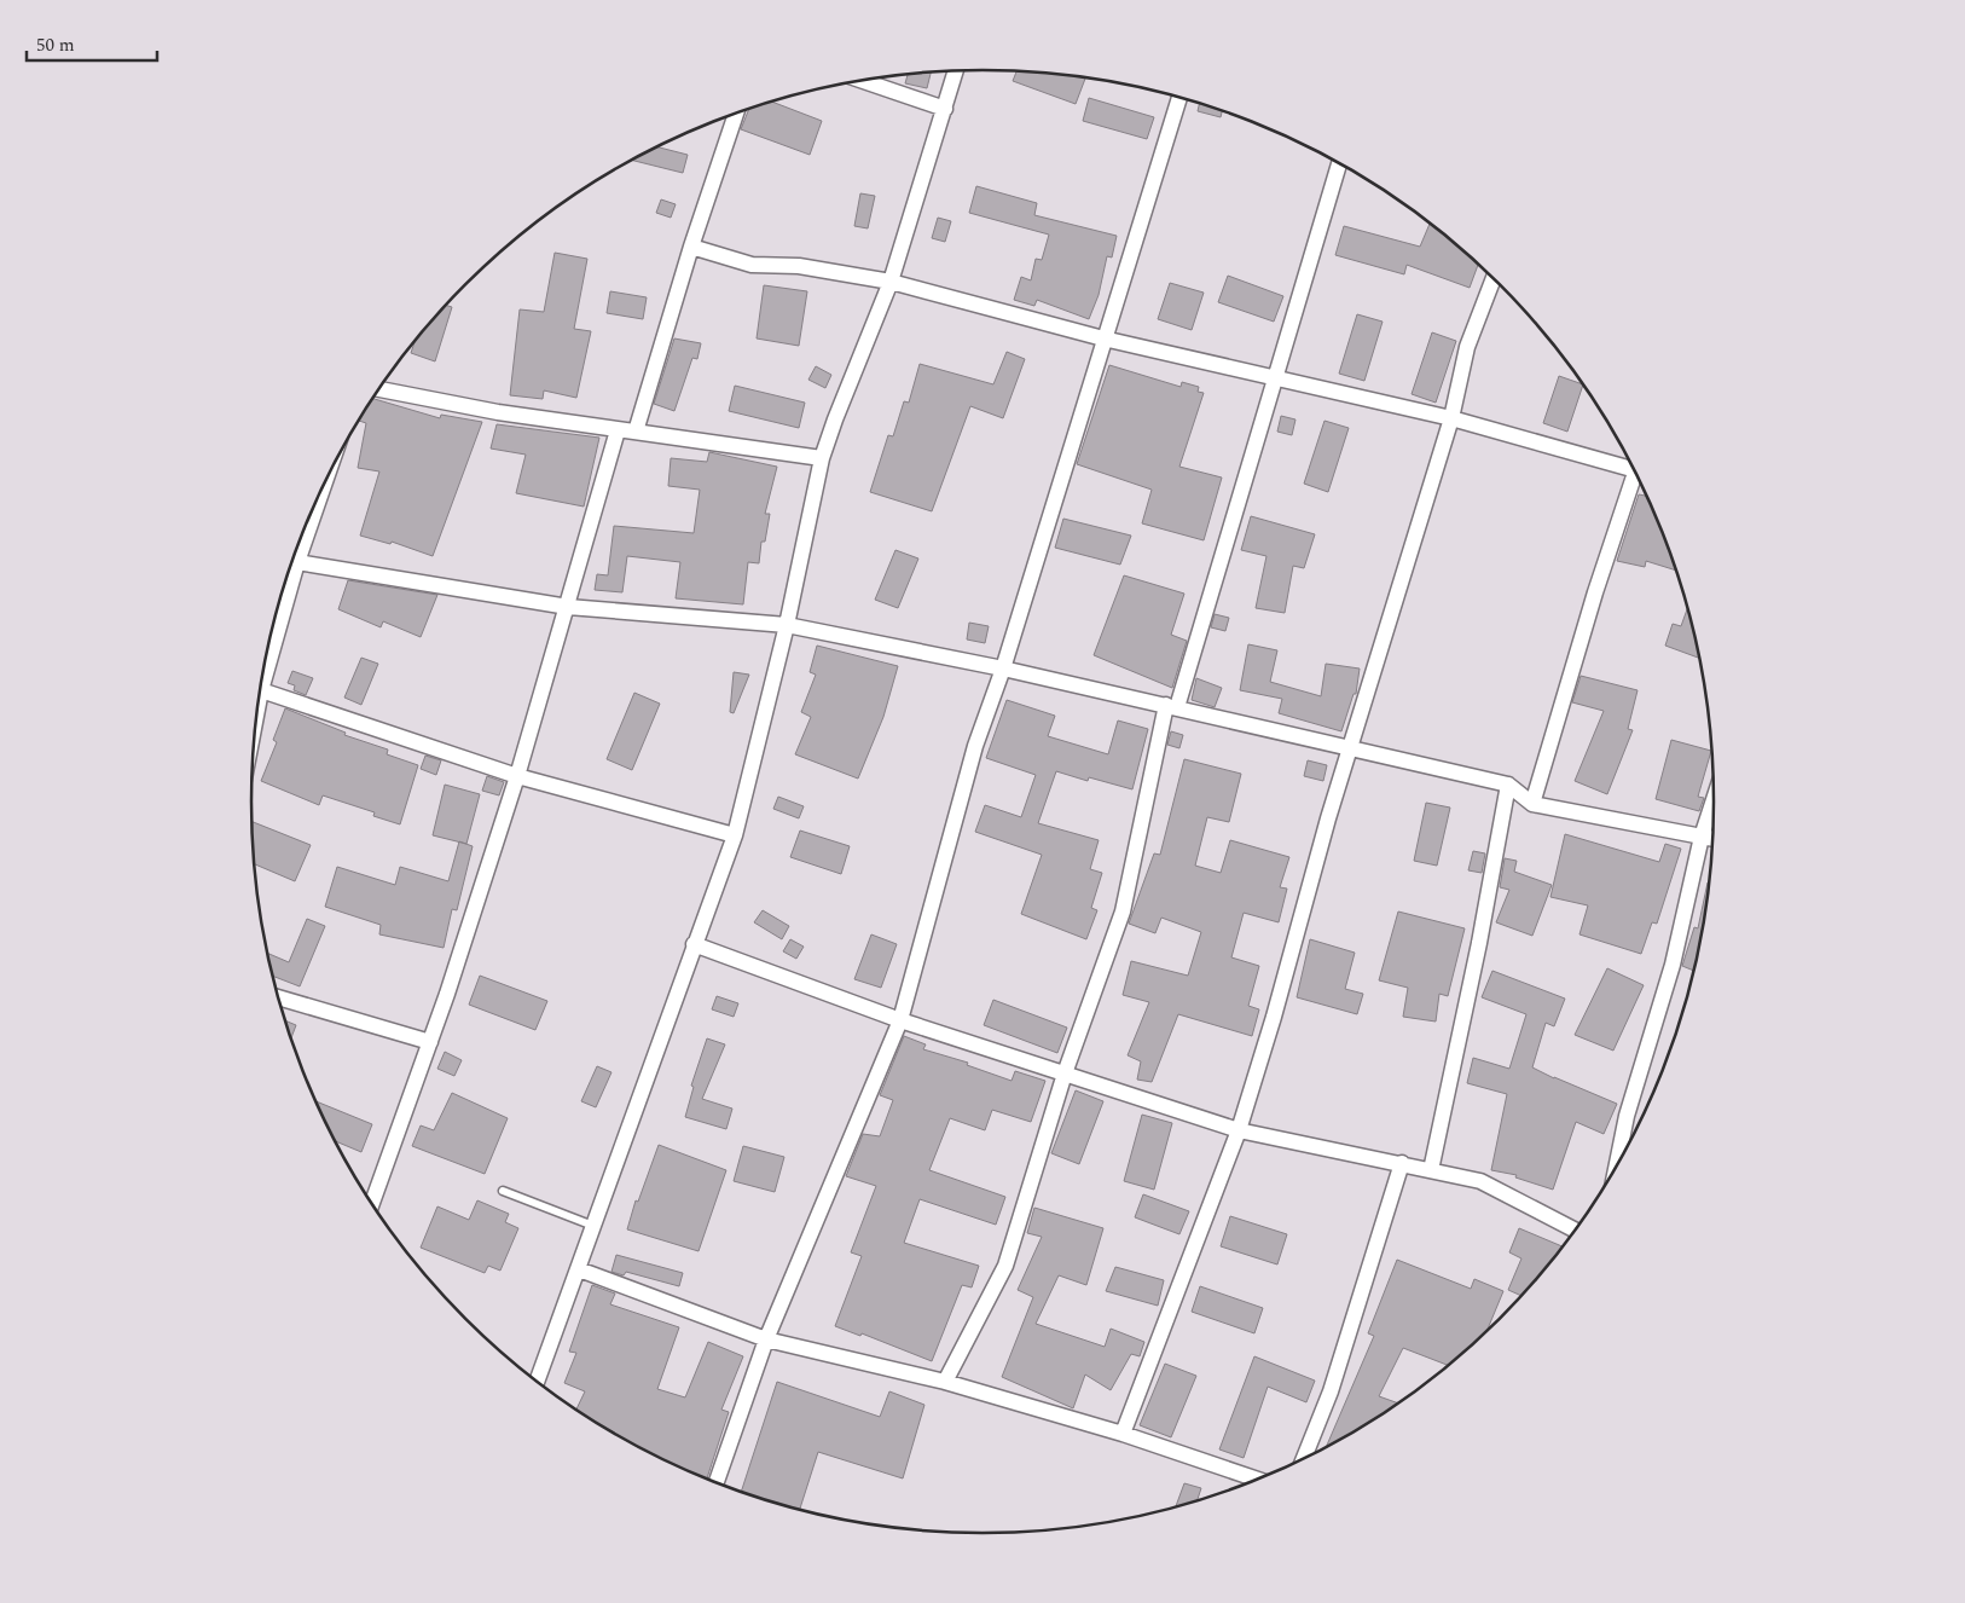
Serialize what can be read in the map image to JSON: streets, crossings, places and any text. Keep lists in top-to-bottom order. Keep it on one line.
{"scale_bar":"50 m"}
